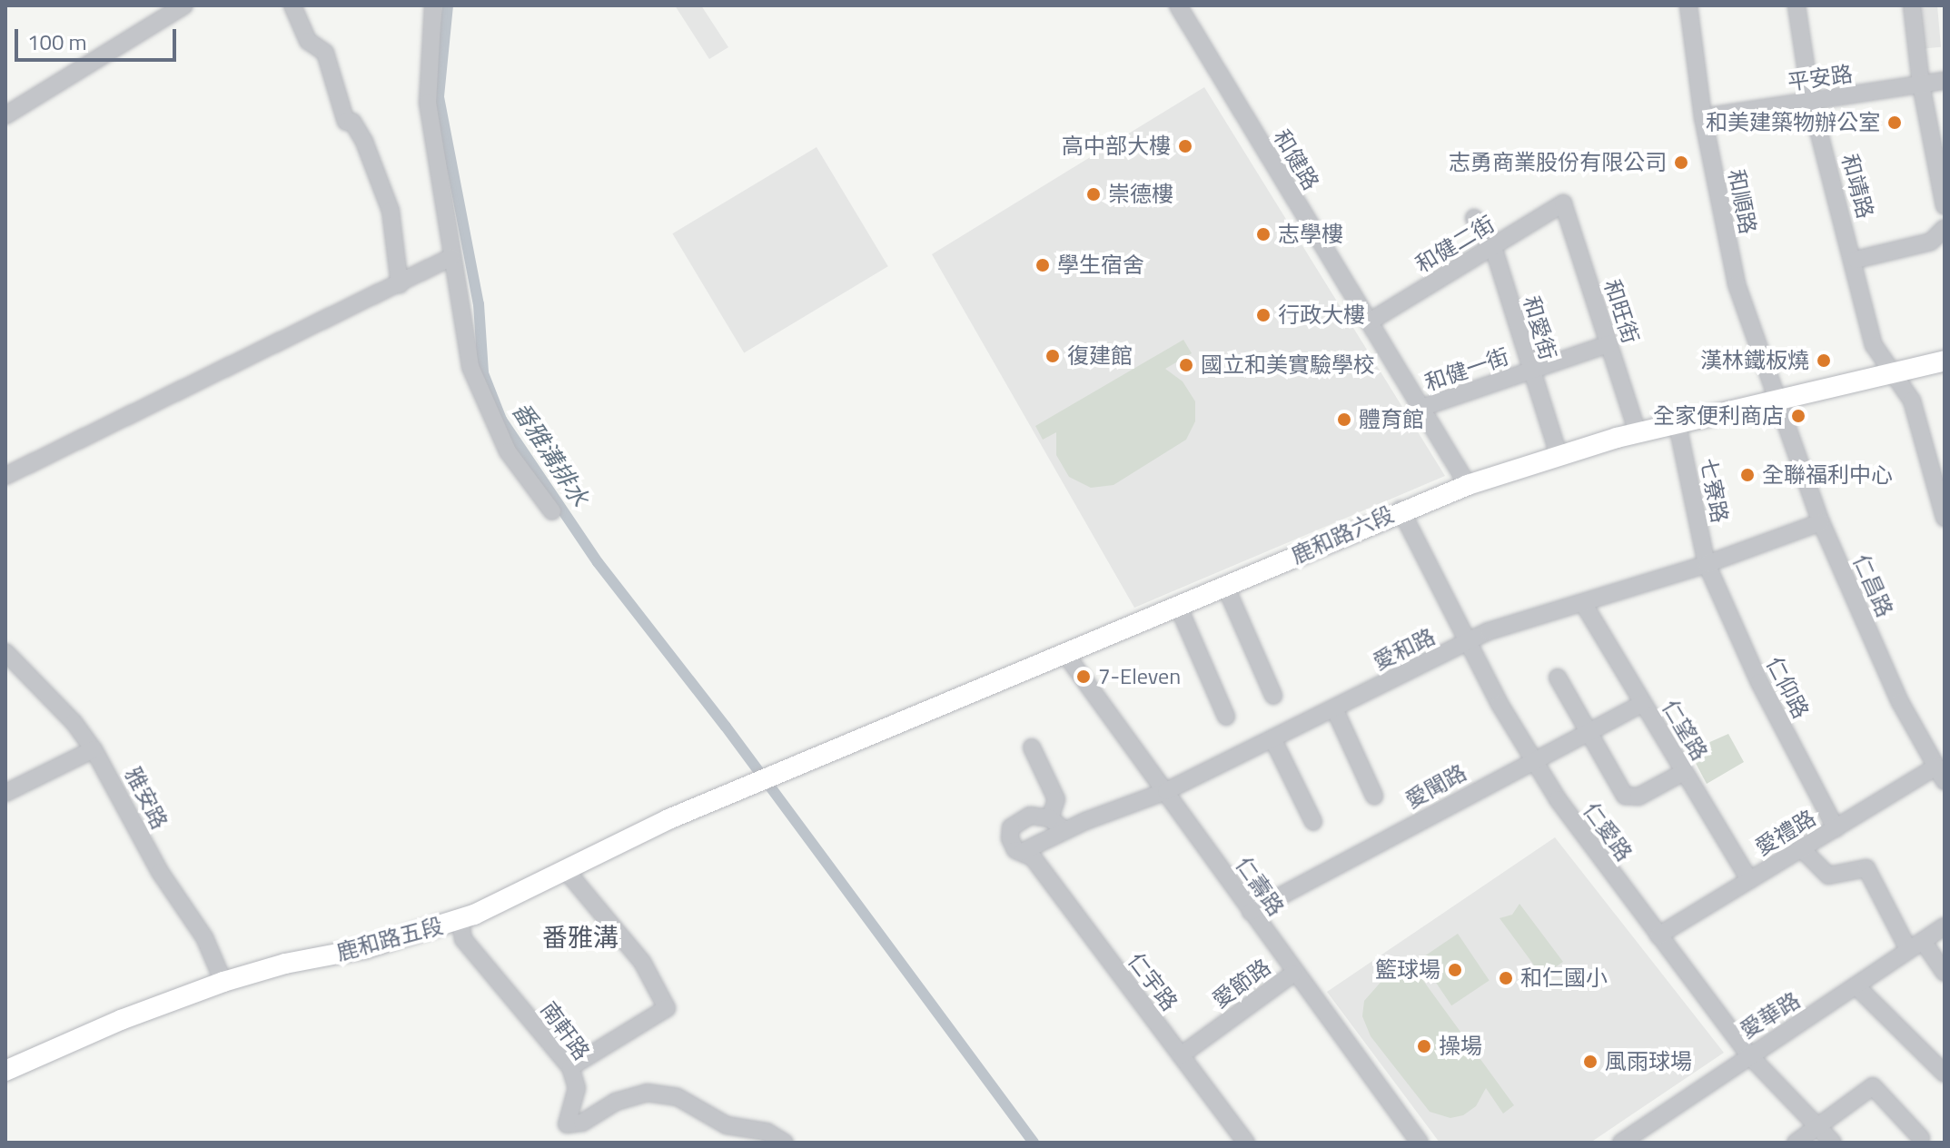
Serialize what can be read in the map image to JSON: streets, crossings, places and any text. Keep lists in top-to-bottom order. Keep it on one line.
{"streets":{"main road":["鹿和路六段","鹿和路五段"],"street":["平安路","和健路","和靖路","和順路","和健二街","和旺街","和愛街","和健一街","七寮路","仁昌路","愛和路","仁仰路","仁望路","愛聞路","雅安路","仁愛路","愛禮路","仁壽路","仁宇路","愛節路","愛華路","南軒路"]},"crossings":[["平安路","和靖路"],["平安路","和順路"],["和健路","和健二街"],["和健路","和健一街"],["和健路","鹿和路六段"],["和靖路","鹿和路六段"],["和順路","鹿和路六段"],["和順路","仁昌路"],["和健二街","和旺街"],["和健二街","和愛街"],["和旺街","和健一街"],["和旺街","鹿和路六段"],["和愛街","和健一街"],["和愛街","鹿和路六段"],["七寮路","鹿和路六段"],["七寮路","愛和路"],["七寮路","仁仰路"],["鹿和路六段","仁昌路"],["鹿和路六段","仁愛路"],["鹿和路六段","仁壽路"],["鹿和路六段","鹿和路五段"],["仁昌路","愛和路"],["仁昌路","愛禮路"],["愛和路","仁仰路"],["愛和路","仁望路"],["愛和路","仁愛路"],["愛和路","仁壽路"],["愛和路","仁宇路"],["仁仰路","愛禮路"],["仁望路","愛聞路"],["仁望路","愛禮路"],["愛聞路","仁愛路"],["愛聞路","仁壽路"],["雅安路","鹿和路五段"],["仁愛路","愛禮路"],["仁愛路","愛華路"],["仁壽路","愛節路"],["鹿和路五段","南軒路"],["仁宇路","愛節路"]],"districts":["番雅溝"],"water":["番雅溝排水"],"places":["和美建築物辦公室","高中部大樓","志勇商業股份有限公司","崇德樓","志學樓","學生宿舍","行政大樓","復建館","漢林鐵板燒","國立和美實驗學校","全家便利商店","體育館","全聯福利中心","7-Eleven","籃球場","和仁國小","操場","風雨球場"],"scale_bar":"100 m"}
